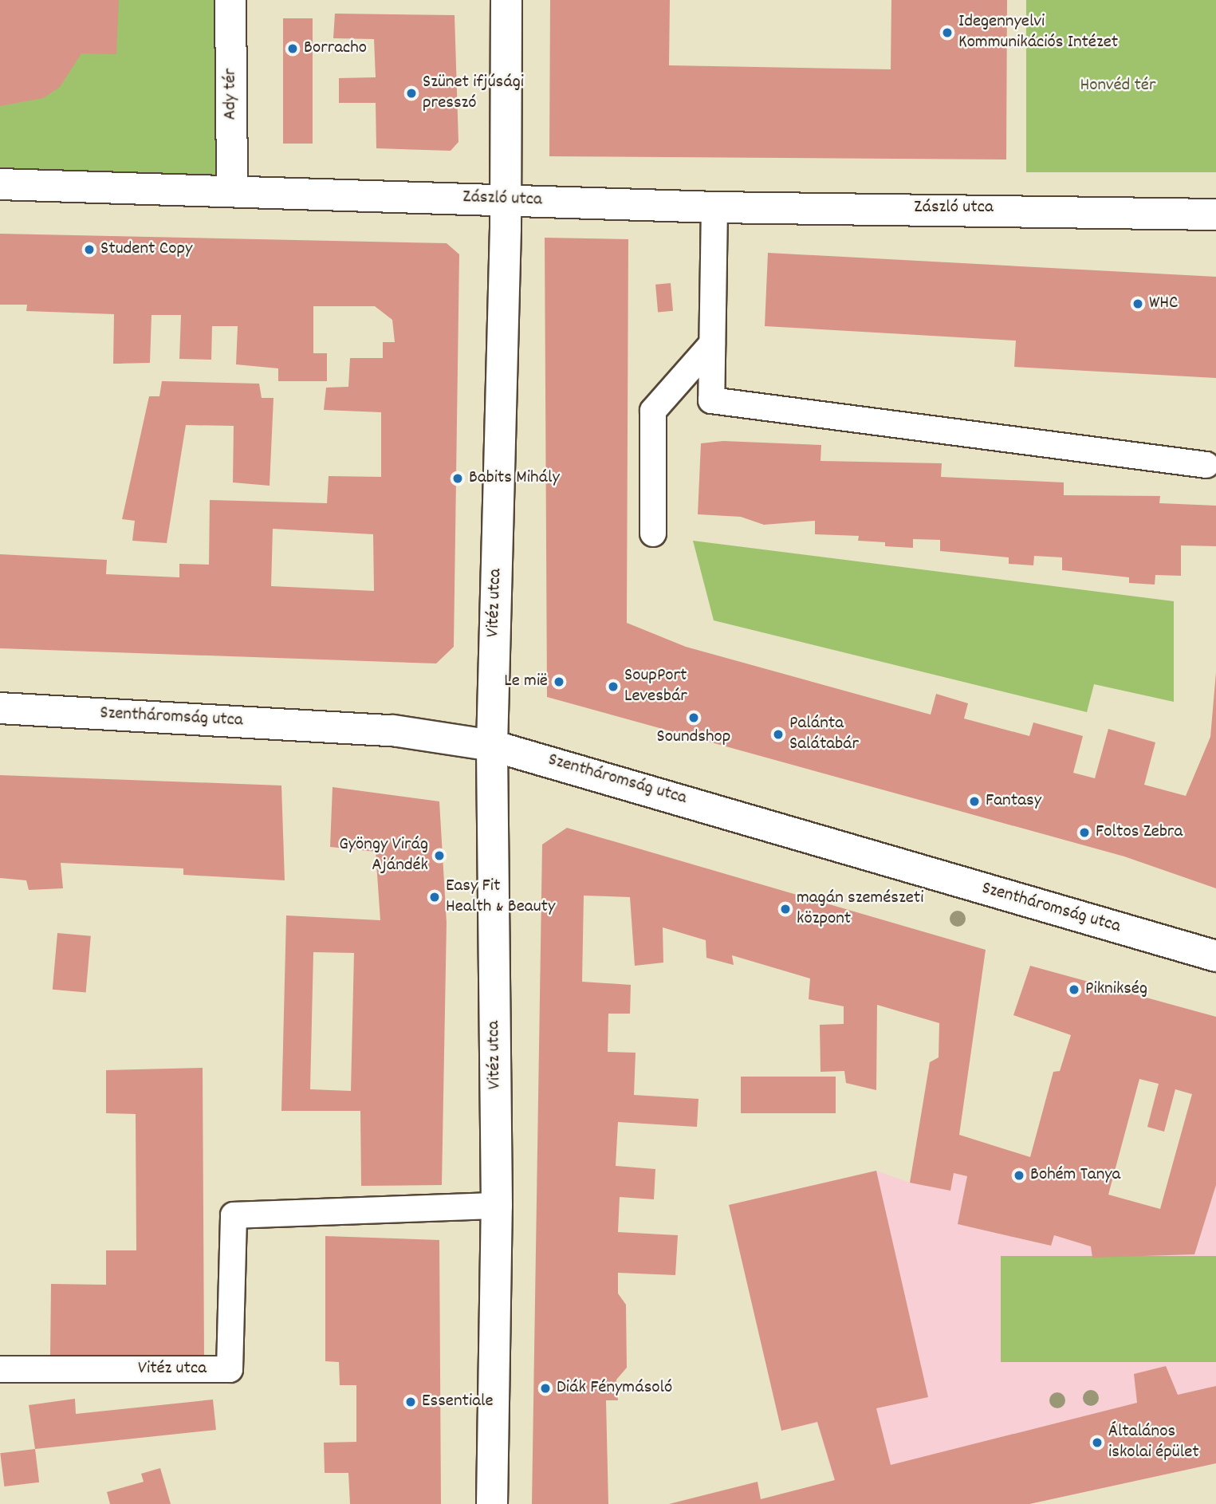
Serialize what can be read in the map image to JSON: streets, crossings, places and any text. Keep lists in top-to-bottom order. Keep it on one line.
{"streets":{"street":["Ady tér","Zászló utca","Vitéz utca","Szentháromság utca"]},"crossings":[["Ady tér","Zászló utca"],["Zászló utca","Vitéz utca"],["Vitéz utca","Szentháromság utca"]],"parks":["Honvéd tér"],"places":["Idegennyelvi Kommunikációs Intézet","Borracho","Szünet ifjúsági presszó","Student Copy","WHC","Babits Mihály","Le mië","SoupPort Levesbár","Soundshop","Palánta Salátabár","Fantasy","Foltos Zebra","Gyöngy Virág Ajándék","Easy Fit Health & Beauty","magán szemészeti központ","Piknikség","Bohém Tanya","Diák Fénymásoló","Essentiale","Általános iskolai épület"]}
